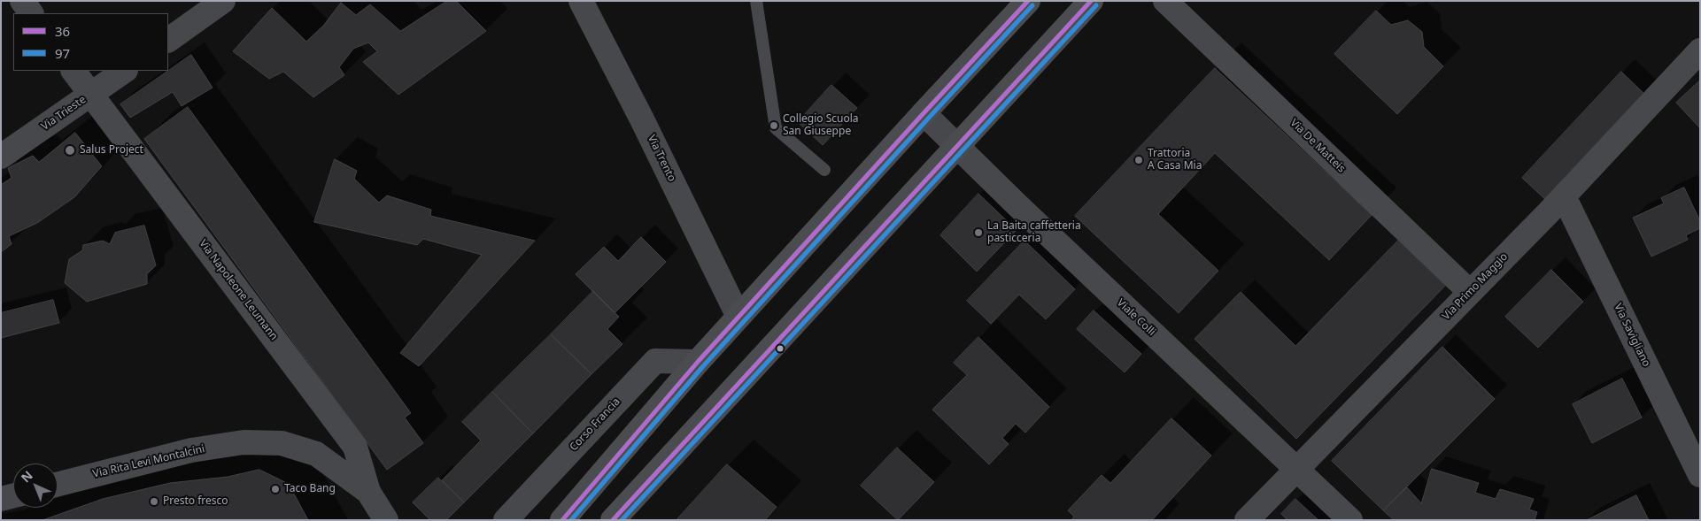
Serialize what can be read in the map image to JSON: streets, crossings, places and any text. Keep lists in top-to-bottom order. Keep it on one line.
{"streets":{"street":["Via Trieste","Via De Matteis","Via Trento","Via Primo Maggio","Via Napoleone Leumann","Viale Colli","Via Savigliano","Corso Francia","Via Rita Levi Montalcini"]},"crossings":[["Via Trieste","Via Napoleone Leumann"],["Via De Matteis","Via Primo Maggio"],["Via Primo Maggio","Viale Colli"],["Via Primo Maggio","Via Savigliano"],["Via Napoleone Leumann","Via Rita Levi Montalcini"]],"places":["Collegio Scuola San Giuseppe","Salus Project","Trattoria A Casa Mia","La Baita caffetteria pasticceria","Taco Bang","Presto fresco"],"lines":["transit line 36","transit line 97"],"legend":["36","97"],"north":"top left"}
